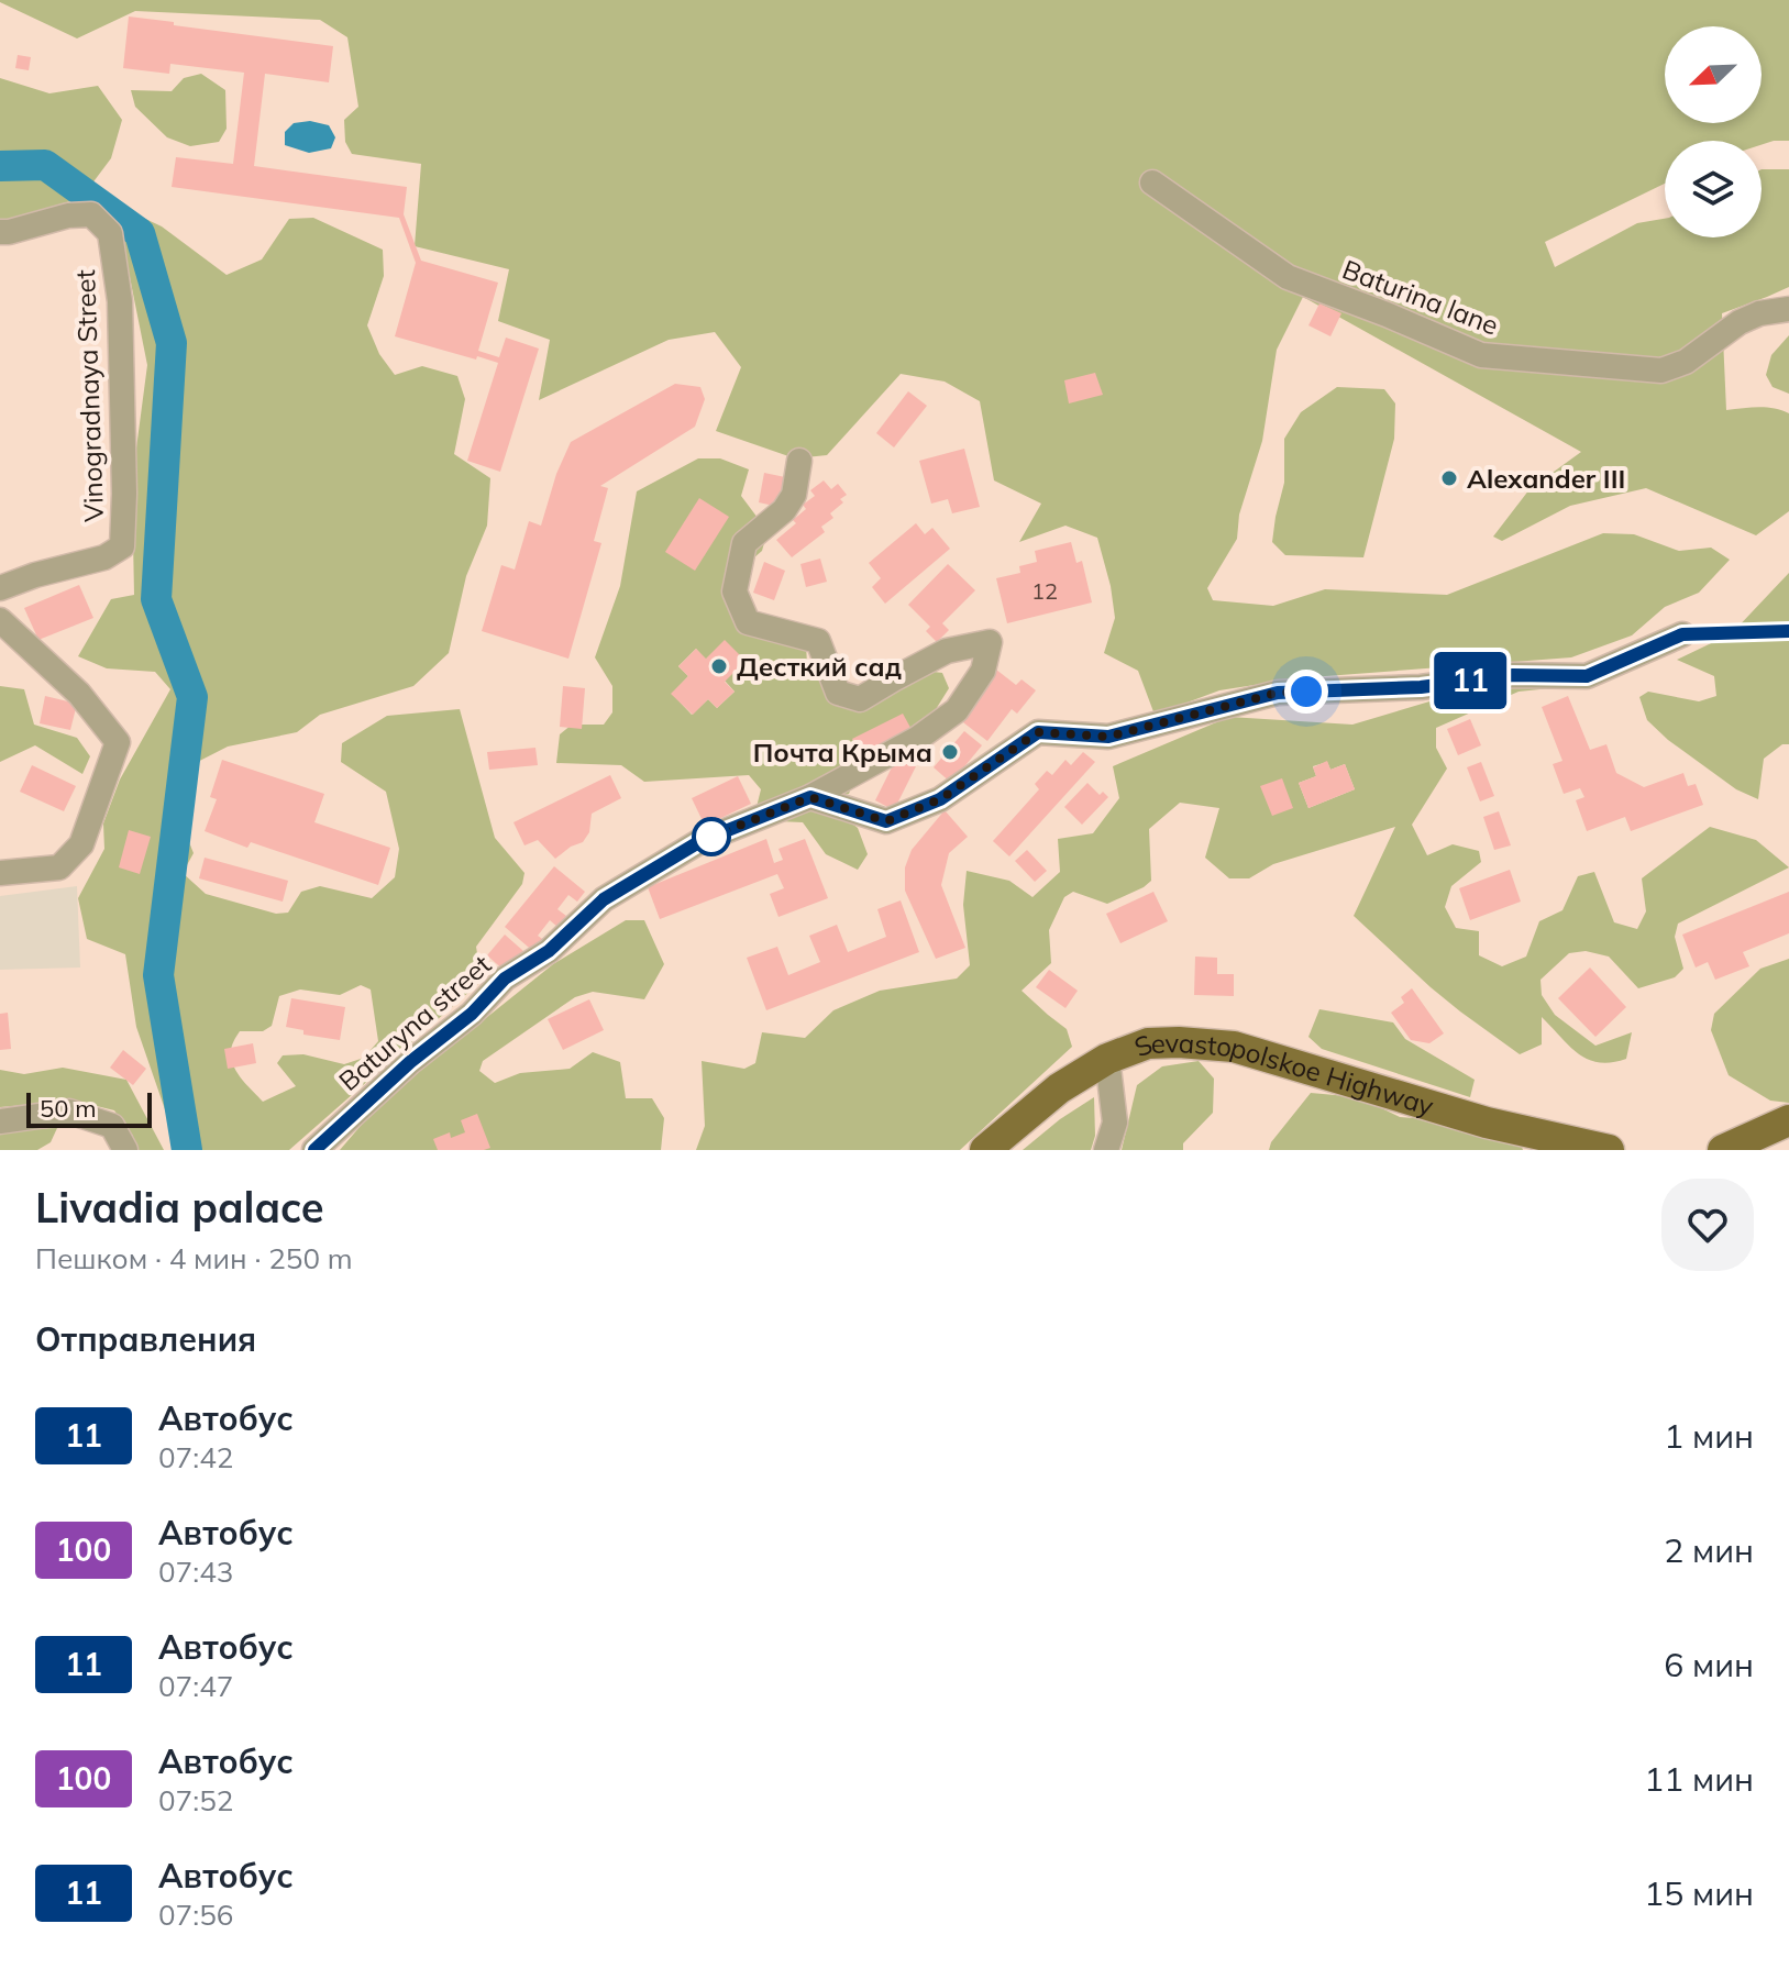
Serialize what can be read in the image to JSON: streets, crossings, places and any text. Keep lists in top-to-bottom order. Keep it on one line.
{"streets":{"main road":["Sevastopolskoe Highway"],"street":["Baturina lane","Vinogradnaya Street","Baturyna street"]},"places":["Alexander III","Десткий сад","Почта Крыма"],"lines":["bus line 11"],"house_numbers":["12"],"scale_bar":"50 m","north":"bottom left","page":{"on_map":"11","scale":"50 m","heading":[["Livadia palace","Пешком · 4 мин · 250 m"],"Отправления"],"list":[{"mark":"11","name":"Автобус","note":"07:42","value":"1 мин"},{"mark":"100","name":"Автобус","note":"07:43","value":"2 мин"},{"mark":"11","name":"Автобус","note":"07:47","value":"6 мин"},{"mark":"100","name":"Автобус","note":"07:52","value":"11 мин"},{"mark":"11","name":"Автобус","note":"07:56","value":"15 мин"}]}}
